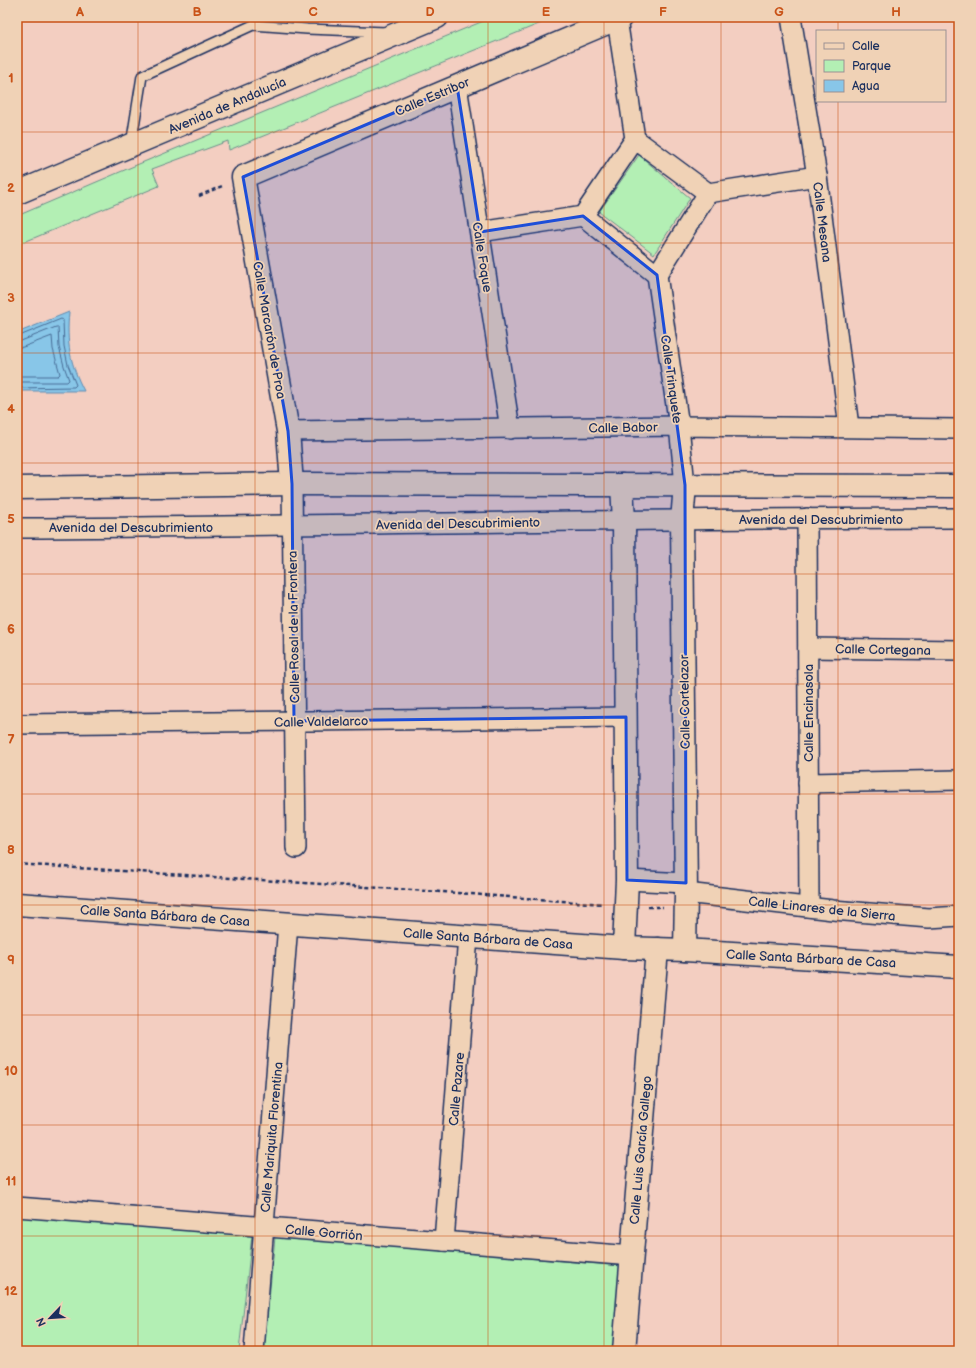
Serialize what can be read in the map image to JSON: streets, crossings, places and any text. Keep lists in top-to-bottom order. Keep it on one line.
{"streets":{"main road":["Calle Estribor","Avenida de Andalucía","Calle Marcarón de Proa","Calle Cortelazor","Calle Santa Bárbara de Casa","Calle Luis García Gallego"],"street":["Calle Mesana","Calle Foque","Calle Trinquete","Calle Babor","Avenida del Descubrimiento","Calle Rosal de la Frontera","Calle Cortegana","Calle Encinasola","Calle Valdelarco","Calle Linares de la Sierra","Calle Pazare","Calle Mariquita Florentina","Calle Gorrión"]},"crossings":[["Calle Estribor","Calle Foque"],["Calle Estribor","Calle Marcarón de Proa"],["Calle Mesana","Calle Babor"],["Calle Foque","Calle Babor"],["Calle Marcarón de Proa","Calle Babor"],["Calle Trinquete","Calle Babor"],["Avenida del Descubrimiento","Calle Rosal de la Frontera"],["Avenida del Descubrimiento","Calle Cortelazor"],["Avenida del Descubrimiento","Calle Encinasola"],["Calle Rosal de la Frontera","Calle Valdelarco"],["Calle Cortegana","Calle Encinasola"],["Calle Cortelazor","Calle Linares de la Sierra"],["Calle Cortelazor","Calle Santa Bárbara de Casa"],["Calle Encinasola","Calle Linares de la Sierra"],["Calle Santa Bárbara de Casa","Calle Pazare"],["Calle Santa Bárbara de Casa","Calle Mariquita Florentina"],["Calle Santa Bárbara de Casa","Calle Luis García Gallego"],["Calle Pazare","Calle Gorrión"],["Calle Mariquita Florentina","Calle Gorrión"],["Calle Luis García Gallego","Calle Gorrión"]],"legend":["Calle","Parque","Agua"],"north":"bottom left","grid":{"columns":["A","B","C","D","E","F","G","H"],"rows":["1","2","3","4","5","6","7","8","9","10","11","12"]}}
